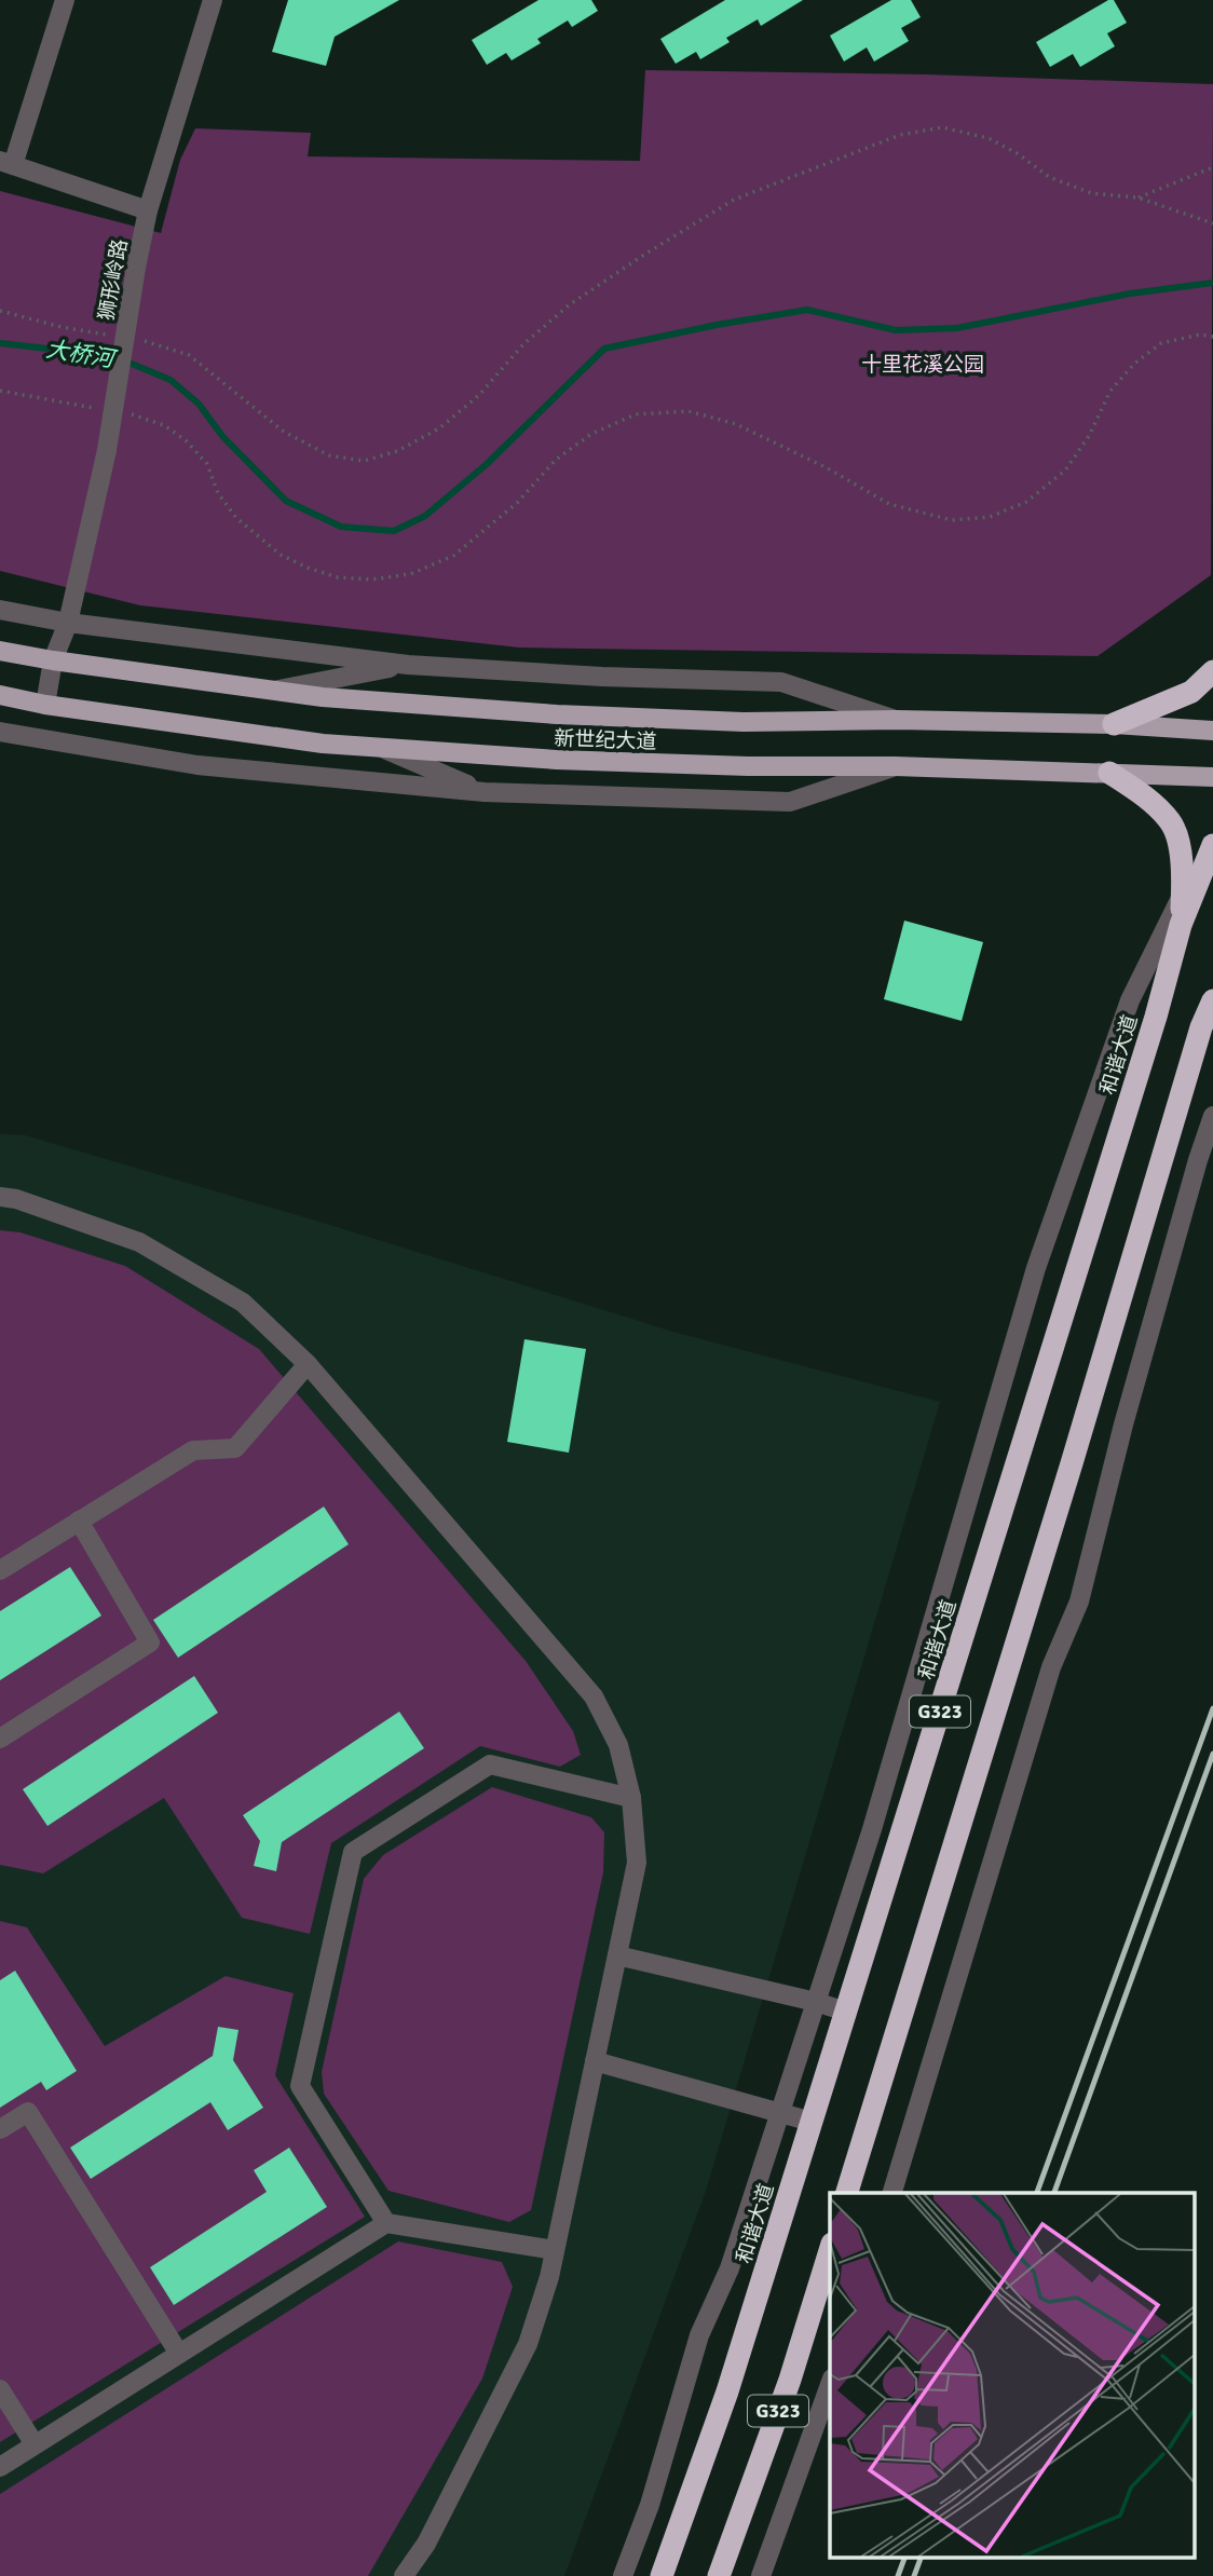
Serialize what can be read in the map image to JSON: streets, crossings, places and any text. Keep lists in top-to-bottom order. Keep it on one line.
{"streets":{"highway":["和谐大道","G323"],"main road":["新世纪大道"],"street":["狮形岭路"]},"crossings":[["狮形岭路","新世纪大道"]],"water":["大桥河"],"parks":["十里花溪公园"]}
